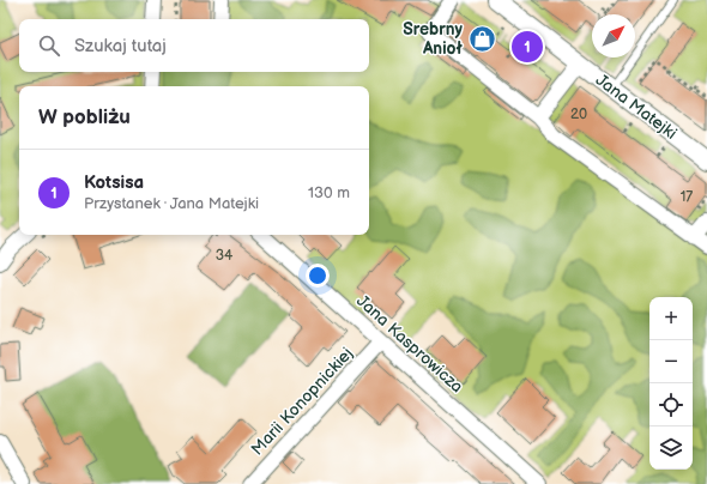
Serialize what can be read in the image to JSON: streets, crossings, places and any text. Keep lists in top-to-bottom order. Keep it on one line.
{"streets":{"street":["Jana Matejki","Jana Kasprowicza","Marii Konopnickiej"]},"crossings":[["Jana Kasprowicza","Marii Konopnickiej"]],"places":{"shop":["Srebrny Anioł"]},"house_numbers":["20","17","34"],"north":"top right","page":{"search":"Szukaj tutaj","pins":"1","heading":"W pobliżu","list":[{"mark":"1","name":"Kotsisa","note":"Przystanek · Jana Matejki","value":"130 m"}],"map_buttons":["+","−"]}}
